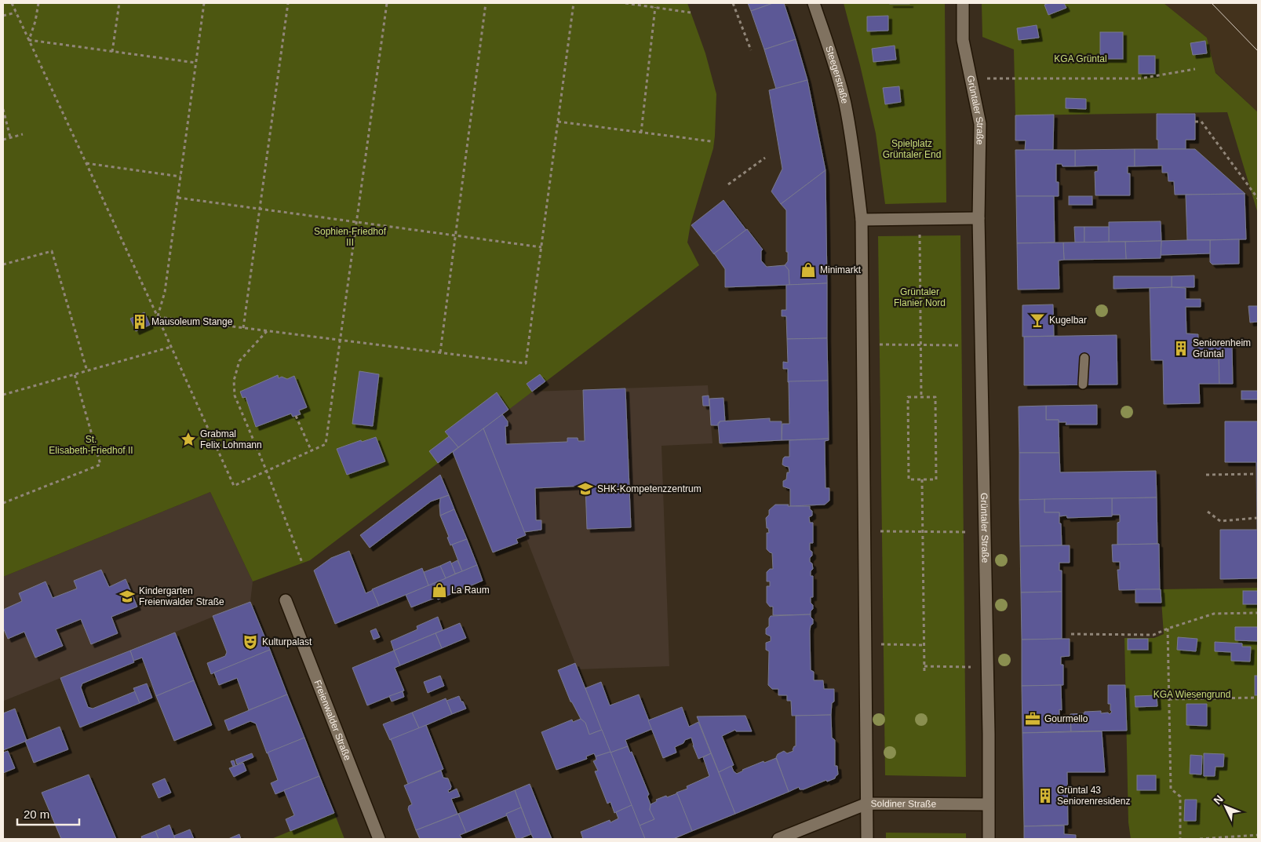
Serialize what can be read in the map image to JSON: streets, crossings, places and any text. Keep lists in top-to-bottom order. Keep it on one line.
{"streets":{"street":["Steegerstraße","Grüntaler Straße","Freienwalder Straße","Soldiner Straße"]},"crossings":[["Grüntaler Straße","Soldiner Straße"]],"parks":["KGA Grüntal","Spielplatz Grüntaler End","Sophien-Friedhof III","Grüntaler Flanier Nord","St. Elisabeth-Friedhof II","KGA Wiesengrund"],"places":{"shop":["Minimarkt","La Raum"],"bar":["Kugelbar"],"building":["Mausoleum Stange","Seniorenheim Grüntal","Grüntal 43 Seniorenresidenz"],"place":["Grabmal Felix Lohmann"],"school or university":["SHK-Kompetenzzentrum","Kindergarten Freienwalder Straße"],"theatre":["Kulturpalast"],"office":["Gourmello"]},"scale_bar":"20 m","north":"top left"}
